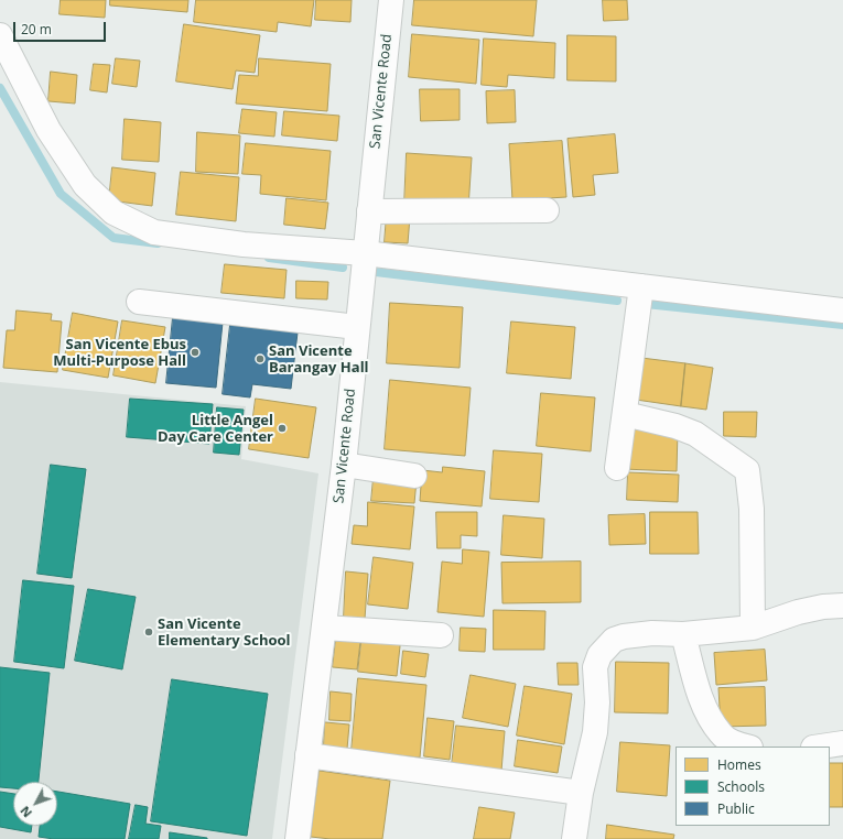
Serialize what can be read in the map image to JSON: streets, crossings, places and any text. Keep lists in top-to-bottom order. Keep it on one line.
{"streets":{"street":["San Vicente Road"]},"places":["San Vicente Ebus Multi-Purpose Hall","San Vicente Barangay Hall","Little Angel Day Care Center","San Vicente Elementary School"],"legend":["Homes","Schools","Public"],"scale_bar":"20 m","north":"bottom left"}
